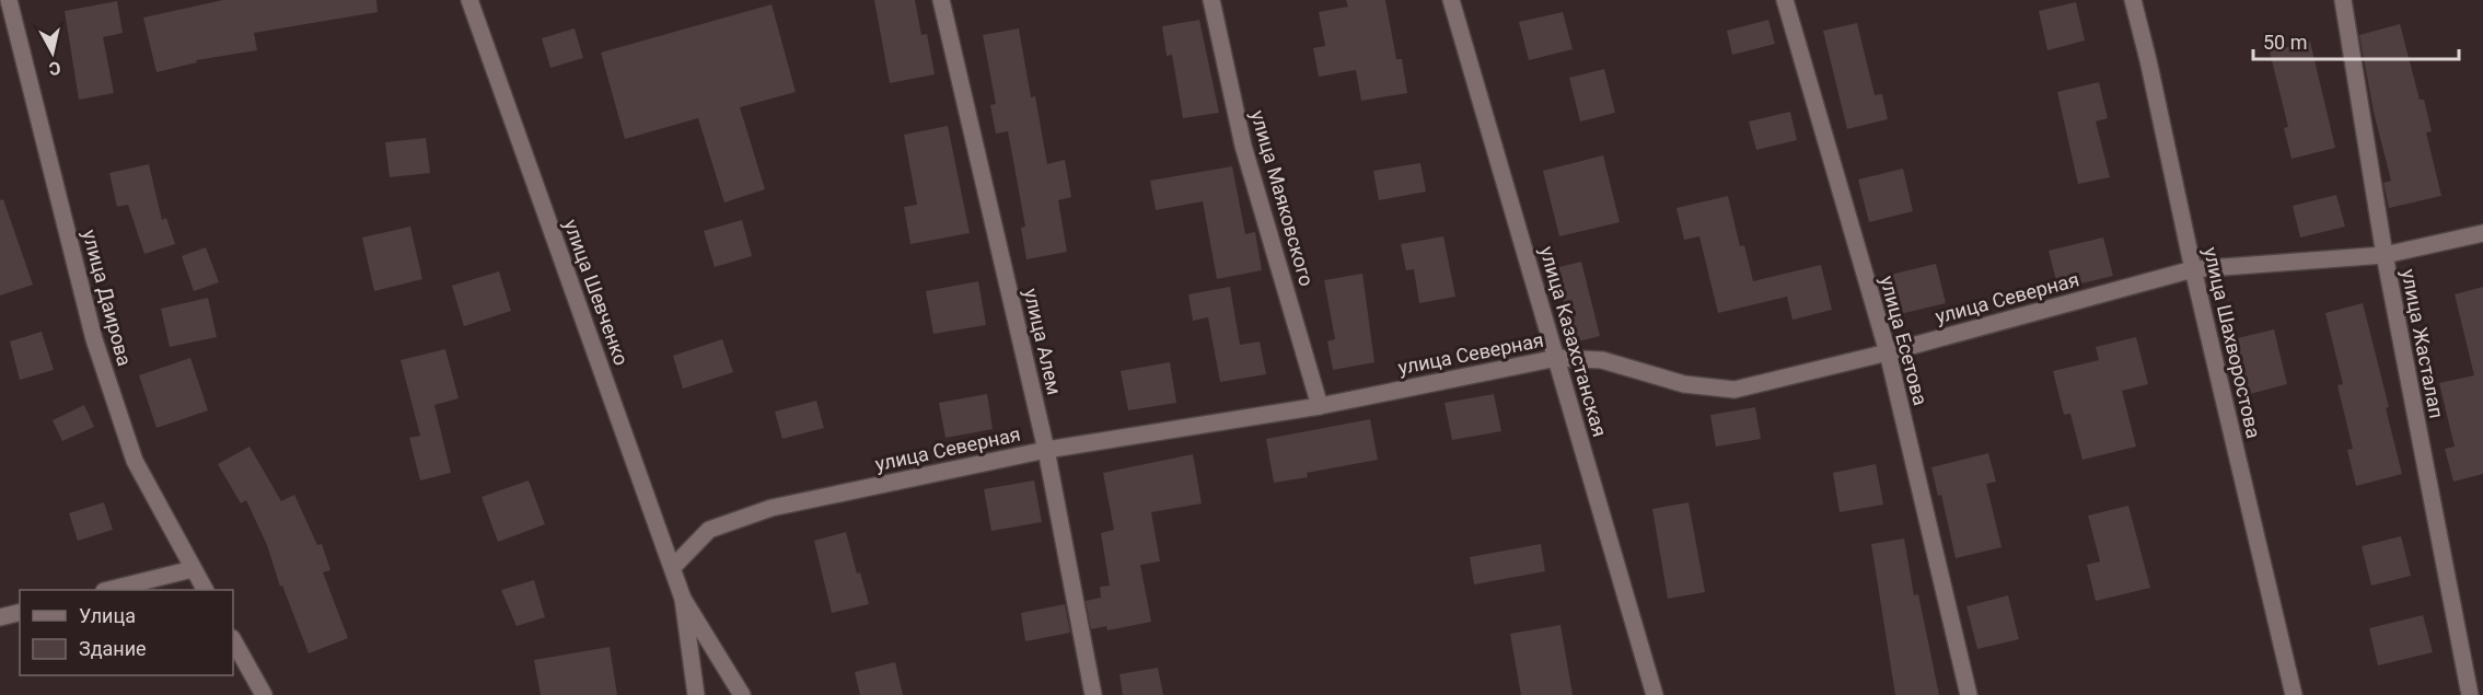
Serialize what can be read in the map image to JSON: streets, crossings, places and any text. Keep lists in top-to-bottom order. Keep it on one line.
{"streets":{"street":["улица Маяковского","улица Шевченко","улица Даирова","улица Северная","улица Есетова","улица Алем","улица Казахстанская","улица Шахворостова","улица Жасталап"]},"crossings":[["улица Маяковского","улица Северная"],["улица Шевченко","улица Северная"],["улица Северная","улица Есетова"],["улица Северная","улица Алем"],["улица Северная","улица Казахстанская"],["улица Северная","улица Шахворостова"],["улица Северная","улица Жасталап"]],"legend":["Улица","Здание"],"scale_bar":"50 m","north":"bottom"}
